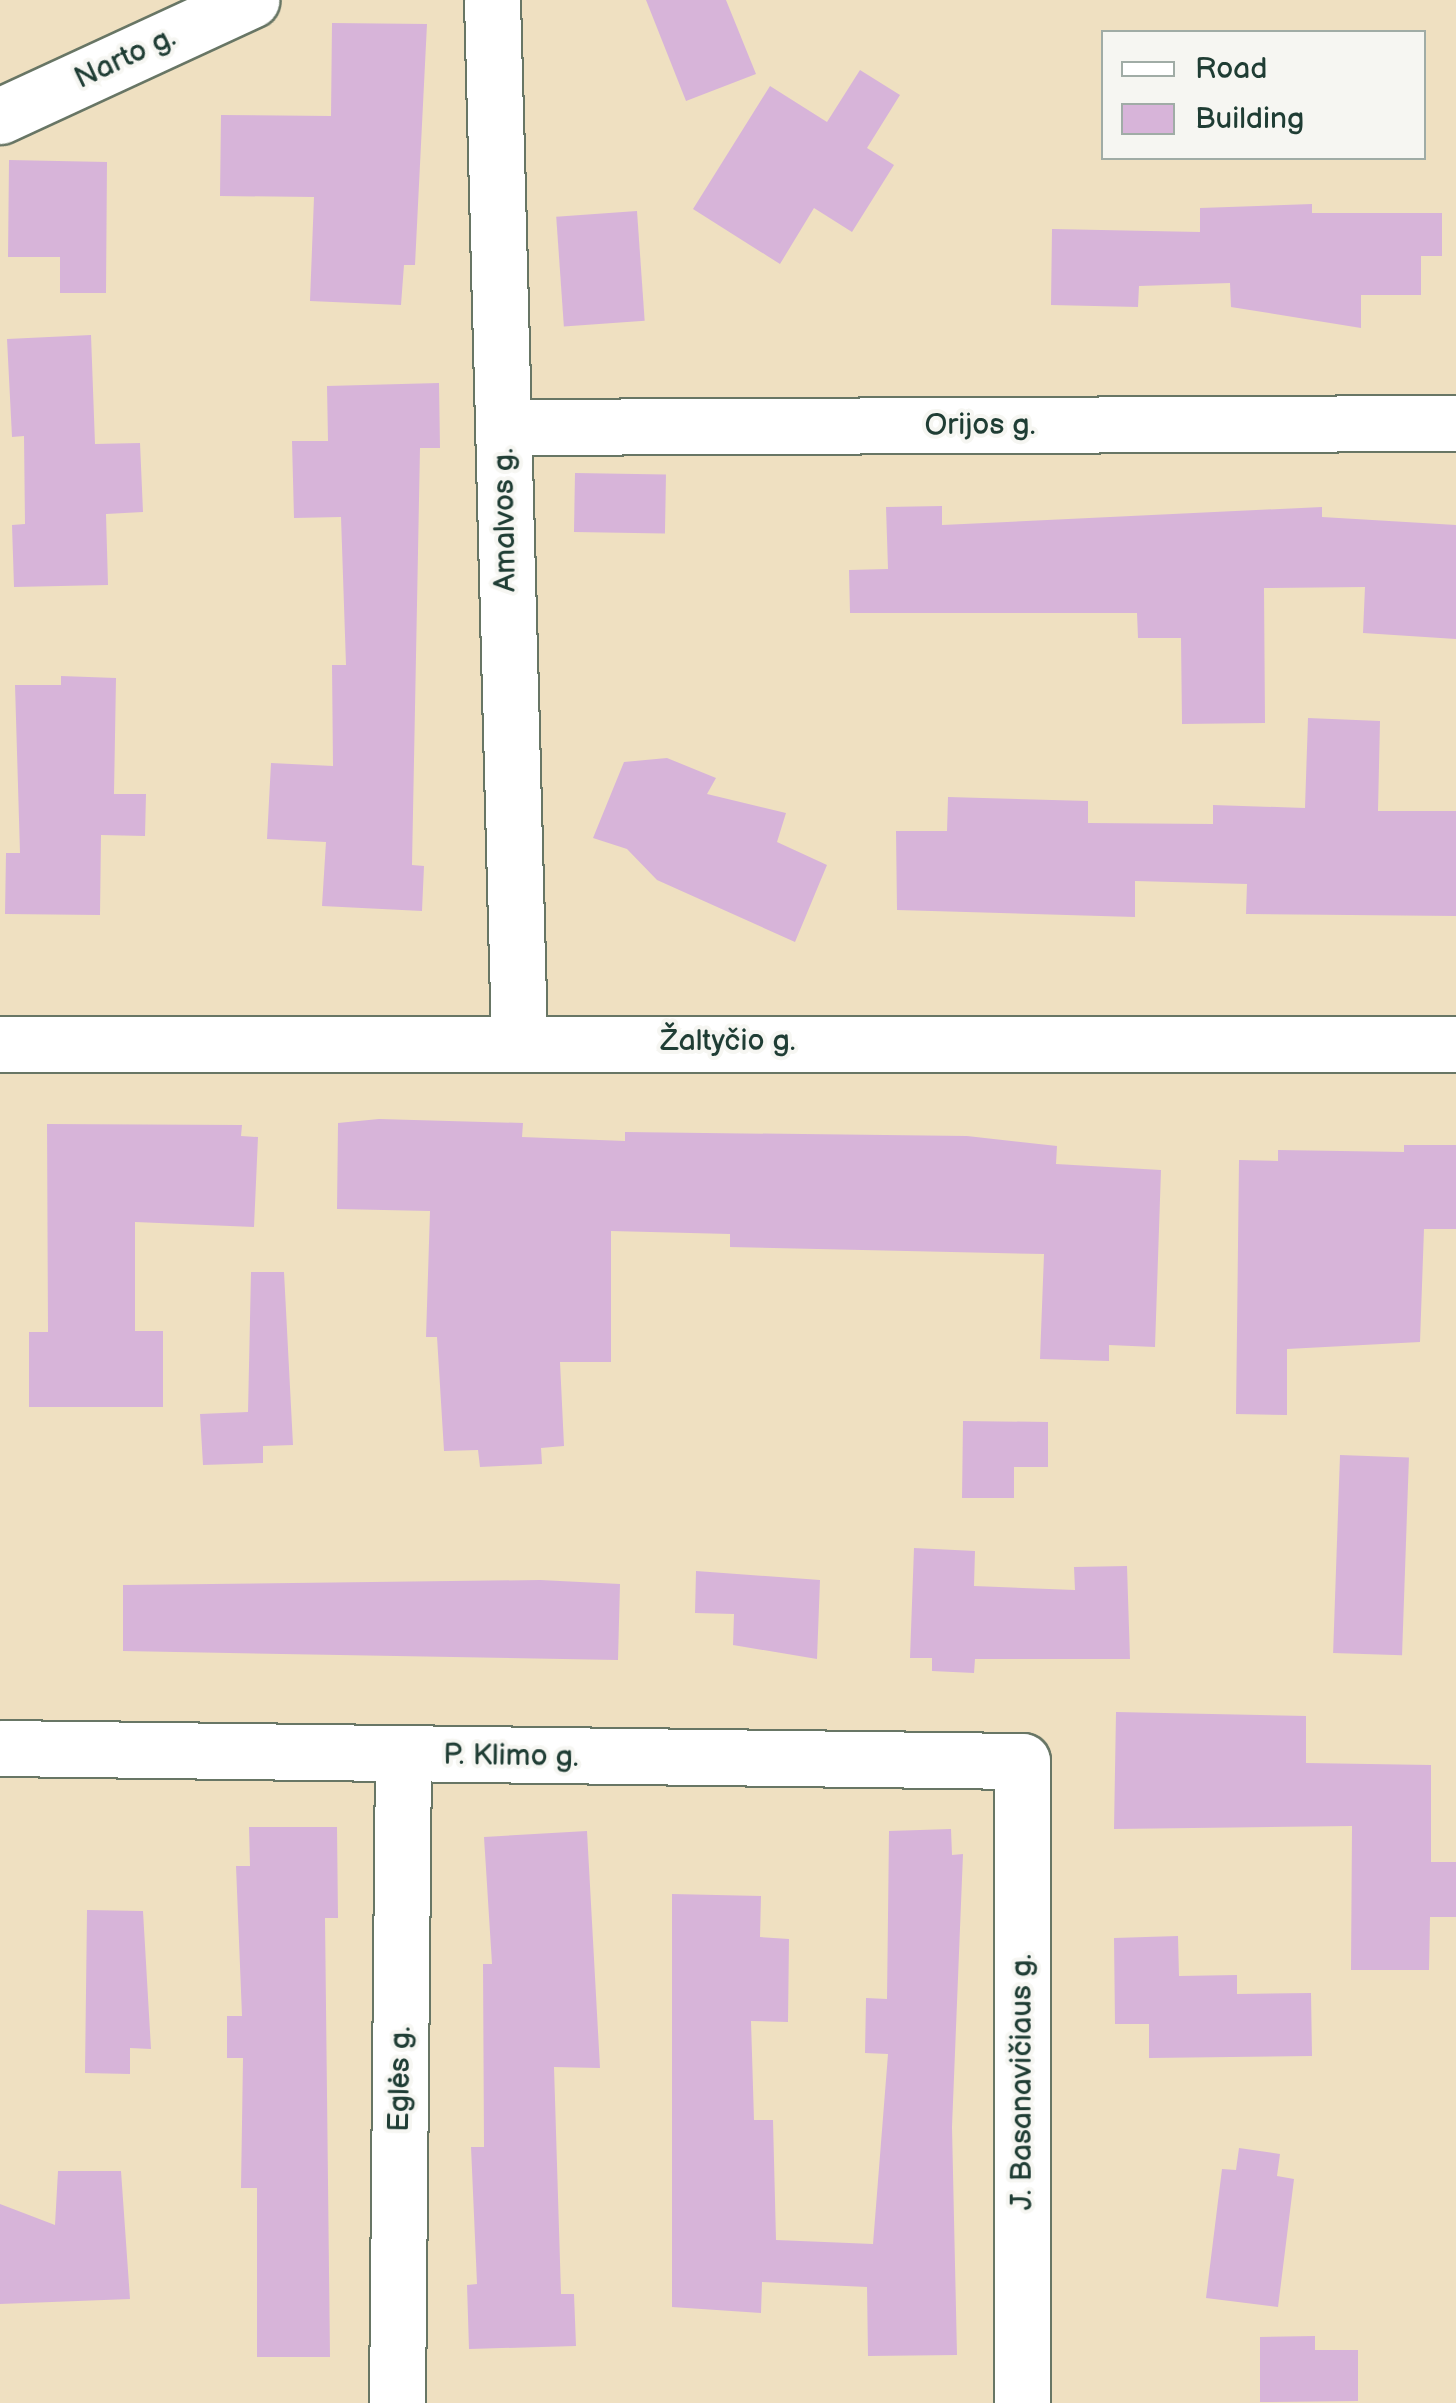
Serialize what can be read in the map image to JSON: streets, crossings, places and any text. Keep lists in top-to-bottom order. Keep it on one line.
{"streets":{"street":["Narto g.","Orijos g.","Amalvos g.","Žaltyčio g.","P. Klimo g.","Eglės g.","J. Basanavičiaus g."]},"crossings":[["Orijos g.","Amalvos g."],["Amalvos g.","Žaltyčio g."],["P. Klimo g.","Eglės g."],["P. Klimo g.","J. Basanavičiaus g."]],"legend":["Road","Building"]}
